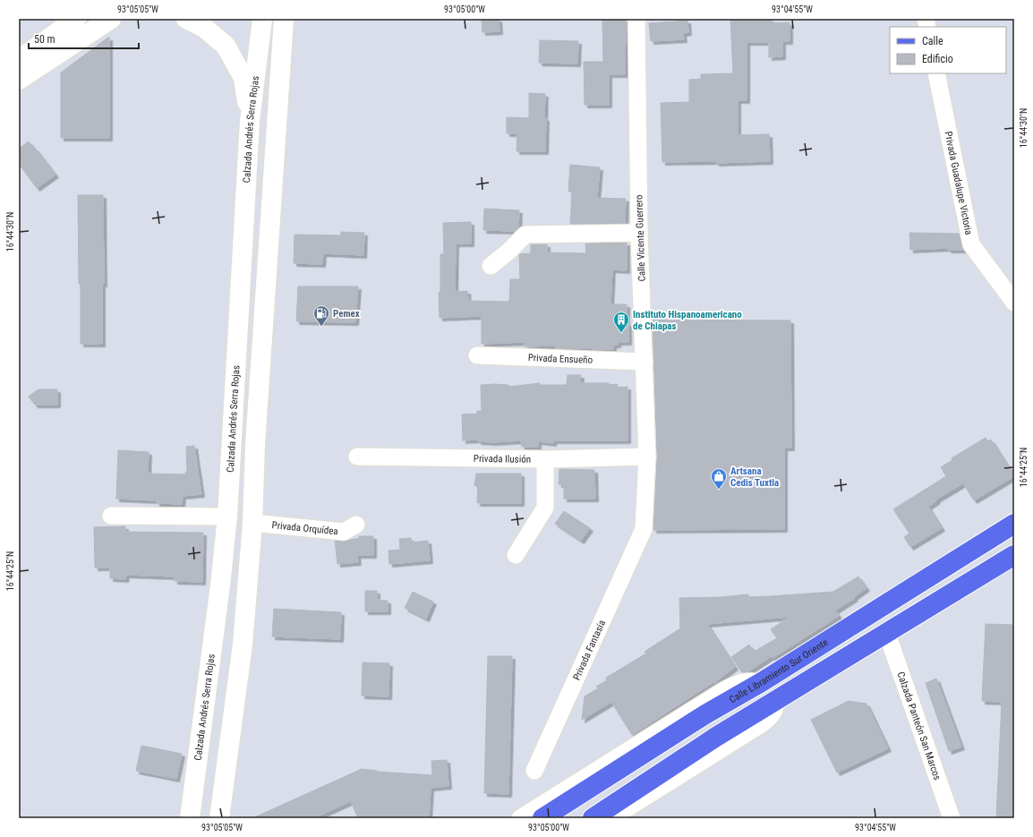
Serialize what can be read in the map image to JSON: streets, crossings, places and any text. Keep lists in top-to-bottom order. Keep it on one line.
{"streets":{"main road":["Calzada Andrés Serra Rojas","Calle Libramiento Sur Oriente"],"street":["Privada Guadalupe Victoria","Calle Vicente Guerrero","Privada Ensueño","Privada Ilusión","Privada Orquídea","Privada Fantasía","Calzada Panteón San Marcos"]},"crossings":[["Calle Vicente Guerrero","Privada Ensueño"],["Calle Vicente Guerrero","Privada Ilusión"],["Calle Vicente Guerrero","Privada Fantasía"]],"places":{"fuel station":["Pemex"],"building":["Instituto Hispanoamericano de Chiapas"],"shop":["Artsana Cedis Tuxtla"]},"legend":["Calle","Edificio"],"scale_bar":"50 m","coordinates":["93°05'05\"W","93°05'00\"W","93°04'55\"W","16°44'30\"N","16°44'25\"N"]}
